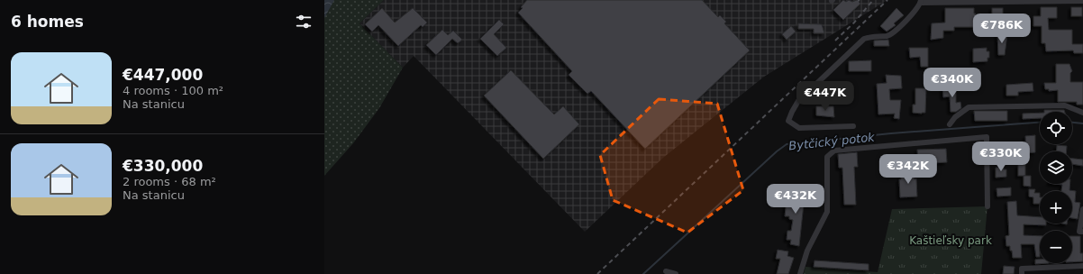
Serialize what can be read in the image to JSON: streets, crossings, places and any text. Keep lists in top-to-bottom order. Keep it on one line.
{"water":["Bytčický potok"],"parks":["Kaštieľsky park"],"page":{"heading":"6 homes","price":["€786K","€340K","€447K","€330K","€342K","€432K"],"list":[{"name":"€447,000","note":"4 rooms · 100 m² · Na stanicu"},{"name":"€330,000","note":"2 rooms · 68 m² · Na stanicu"}],"map_buttons":["+","−"]}}
